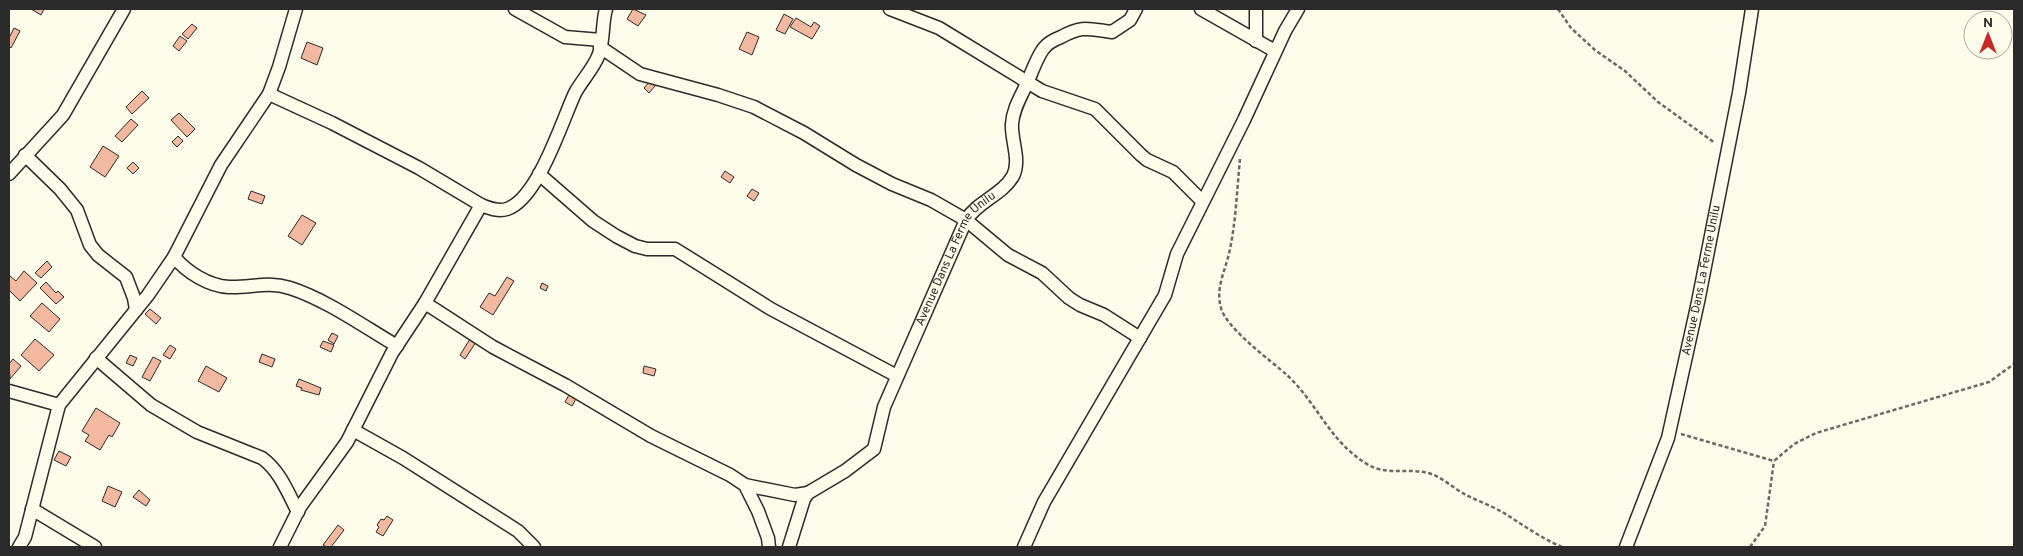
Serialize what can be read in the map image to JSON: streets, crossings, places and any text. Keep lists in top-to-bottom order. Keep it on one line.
{"streets":{"street":["Avenue Dans La Ferme Unilu"]},"north":"top"}
